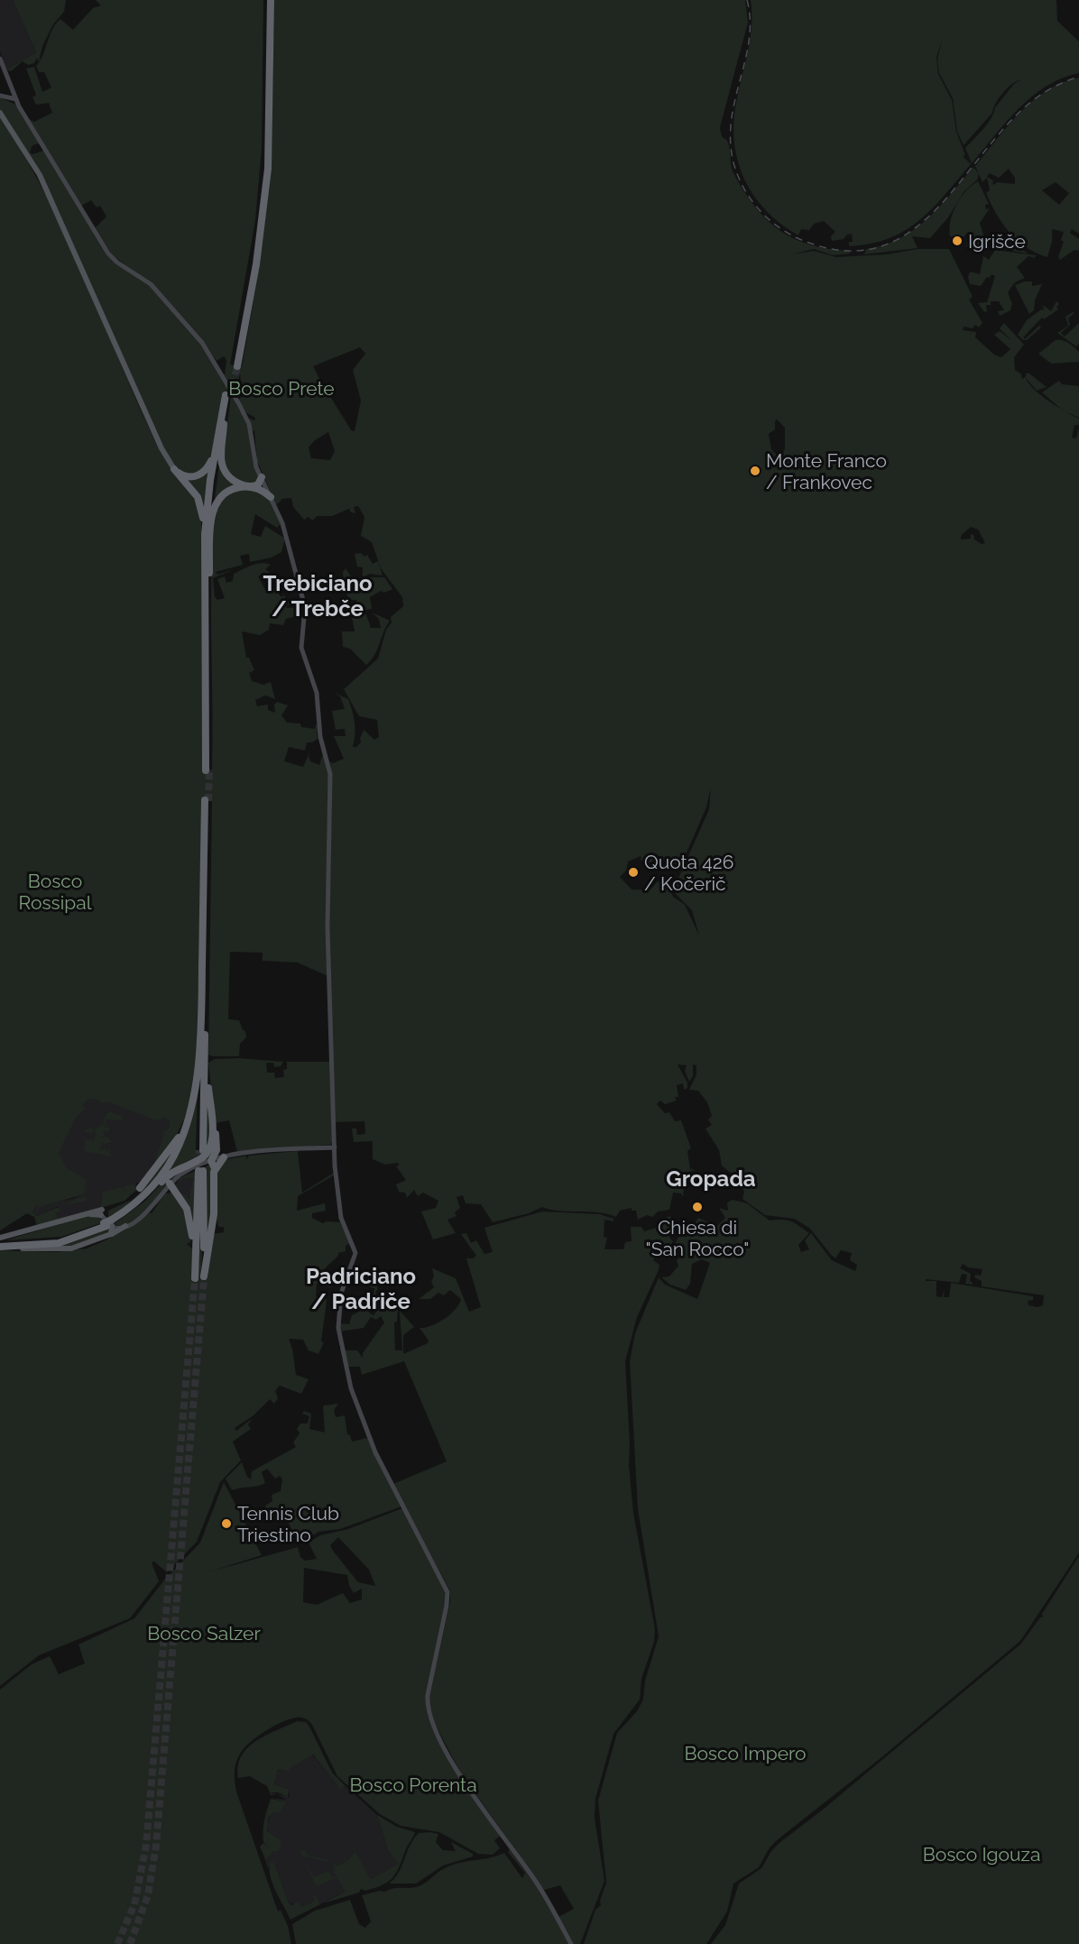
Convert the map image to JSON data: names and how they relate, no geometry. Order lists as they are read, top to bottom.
{
  "districts": ["Trebiciano / Trebče", "Gropada", "Padriciano / Padriče"],
  "parks": [
    "Bosco Prete",
    "Bosco Rossipal",
    "Bosco Salzer",
    "Bosco Impero",
    "Bosco Porenta",
    "Bosco Igouza"
  ],
  "places": [
    "Igrišče",
    "Monte Franco / Frankovec",
    "Quota 426 / Kočerič",
    "Chiesa di \"San Rocco\"",
    "Tennis Club Triestino"
  ]
}
